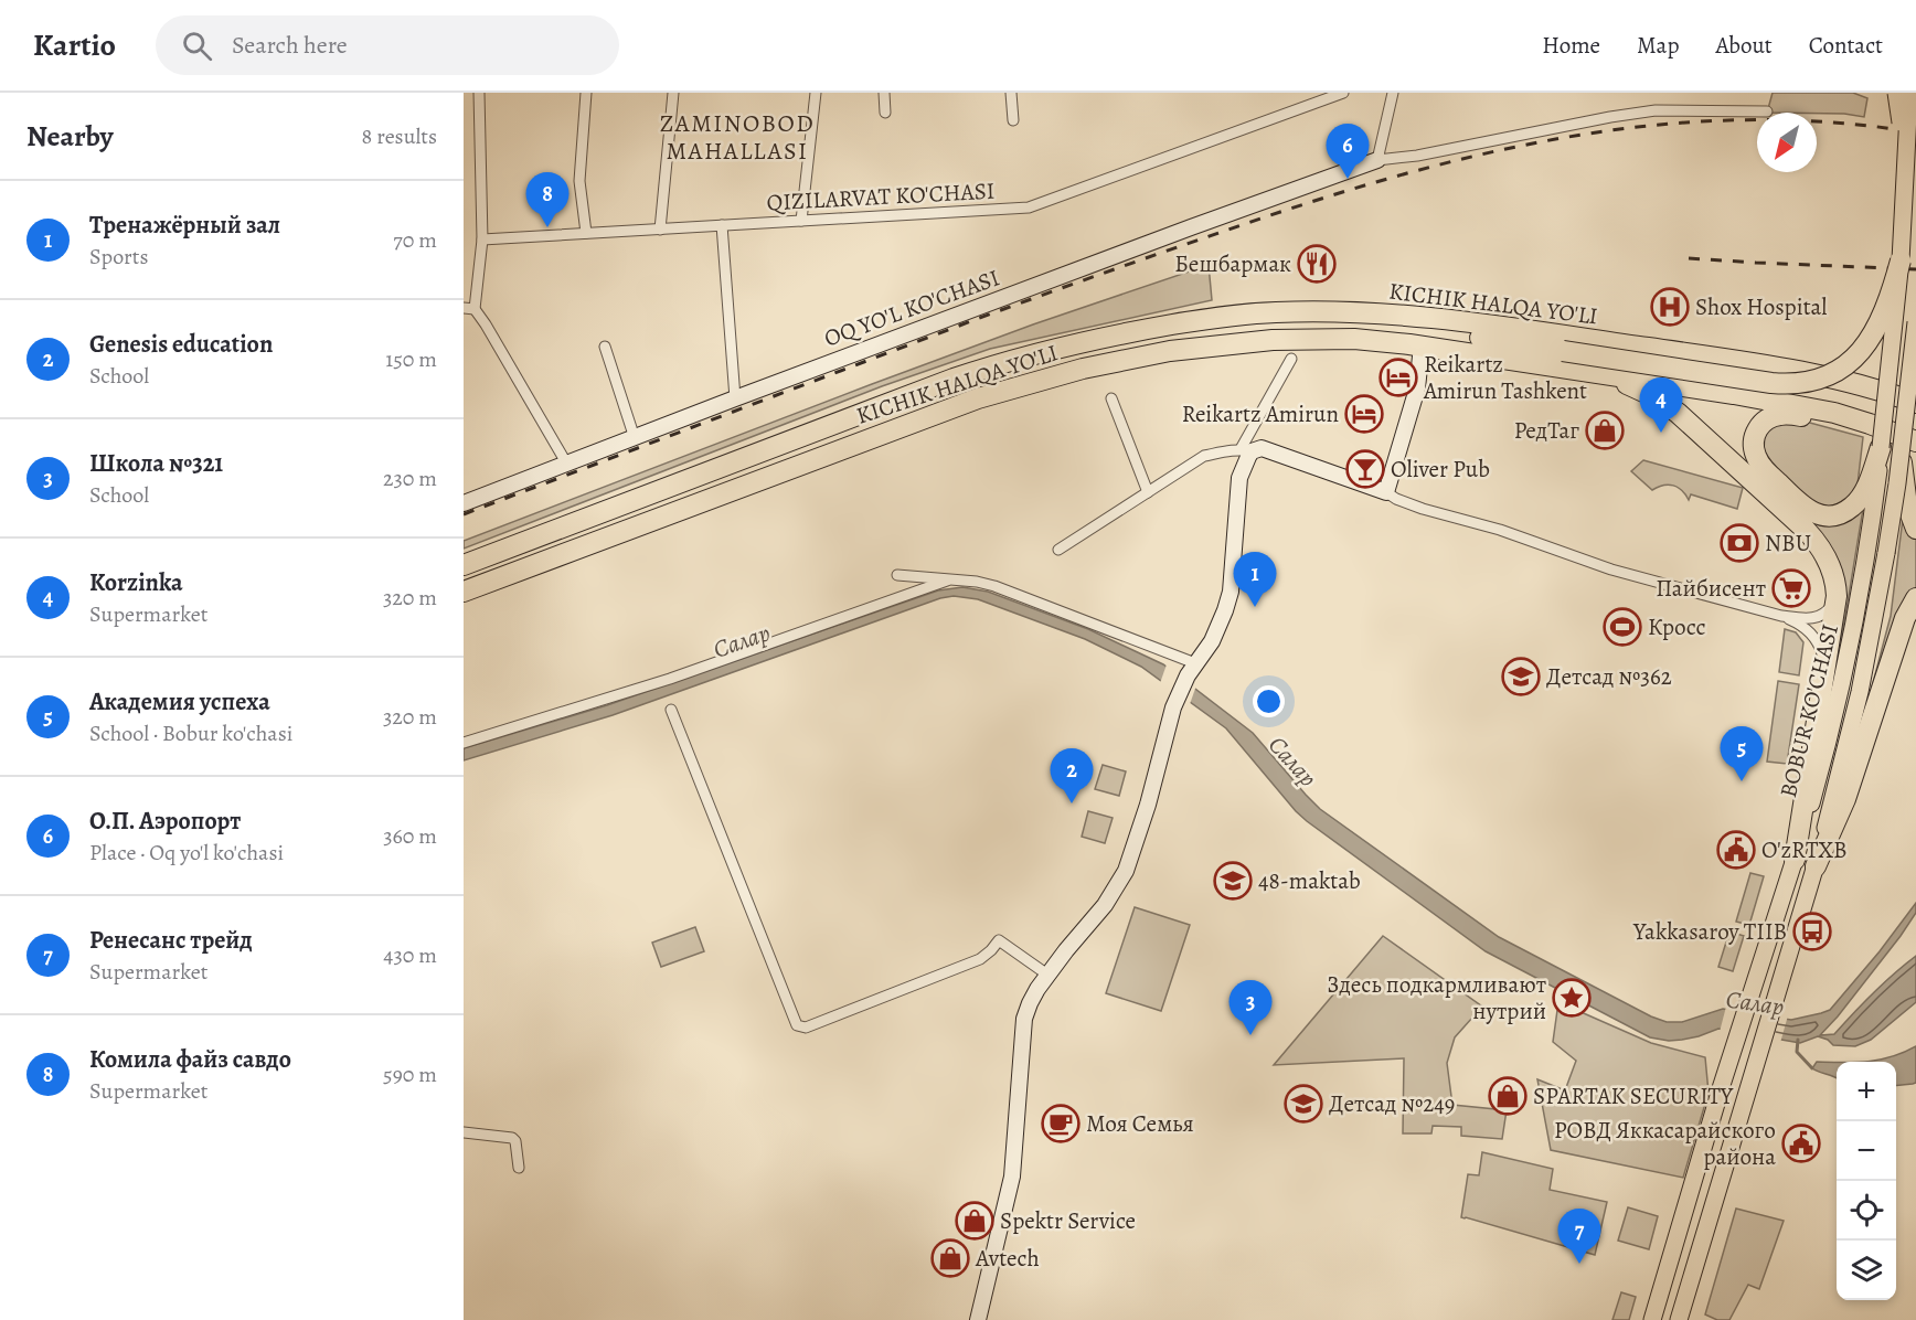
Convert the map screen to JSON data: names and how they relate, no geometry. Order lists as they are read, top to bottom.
{
  "streets": {
    "highway": ["KICHIK HALQA YO'LI"],
    "main road": ["BOBUR KO'CHASI"],
    "street": ["QIZILARVAT KO'CHASI", "OQ YO'L KO'CHASI"]
  },
  "crossings": [
    ["KICHIK HALQA YO'LI", "BOBUR KO'CHASI"]
  ],
  "districts": ["ZAMINOBOD MAHALLASI"],
  "water": ["Салар"],
  "places": {
    "restaurant": ["Бешбармак"],
    "hospital": ["Shox Hospital"],
    "hotel": ["Reikartz Amirun Tashkent", "Reikartz Amirun"],
    "shop": [
      "РедТаг",
      "SPARTAK SECURITY",
      "Spektr Service",
      "Avtech"
    ],
    "bar": ["Oliver Pub"],
    "bank": ["NBU"],
    "supermarket": ["Пайбисент"],
    "sports": ["Кросс"],
    "school or university": ["Детсад №362", "48-maktab", "Детсад №249"],
    "public building": ["O'zRTXB", "РОВД Яккасарайского района"],
    "bus stop": ["Yakkasaroy TIIB"],
    "place": ["Здесь подкармливают нутрий"],
    "cafe": ["Моя Семья"]
  },
  "north": "bottom left",
  "page": {
    "header": "Kartio",
    "search": "Search here",
    "nav": [
      "Home",
      "Map",
      "About",
      "Contact"
    ],
    "heading": ["Nearby", "8 results"],
    "pins": [
      "6",
      "8",
      "4",
      "1",
      "5",
      "2",
      "3",
      "7"
    ],
    "list": [
      {
        "mark": "1",
        "name": "Тренажёрный зал",
        "note": "Sports",
        "value": "70 m"
      },
      {
        "mark": "2",
        "name": "Genesis education",
        "note": "School",
        "value": "150 m"
      },
      {
        "mark": "3",
        "name": "Школа №321",
        "note": "School",
        "value": "230 m"
      },
      {
        "mark": "4",
        "name": "Korzinka",
        "note": "Supermarket",
        "value": "320 m"
      },
      {
        "mark": "5",
        "name": "Академия успеха",
        "note": "School · Bobur ko'chasi",
        "value": "320 m"
      },
      {
        "mark": "6",
        "name": "О.П. Аэропорт",
        "note": "Place · Oq yo'l ko'chasi",
        "value": "360 m"
      },
      {
        "mark": "7",
        "name": "Ренесанс трейд",
        "note": "Supermarket",
        "value": "430 m"
      },
      {
        "mark": "8",
        "name": "Комила файз савдо",
        "note": "Supermarket",
        "value": "590 m"
      }
    ],
    "map_buttons": ["+", "−"]
  }
}
